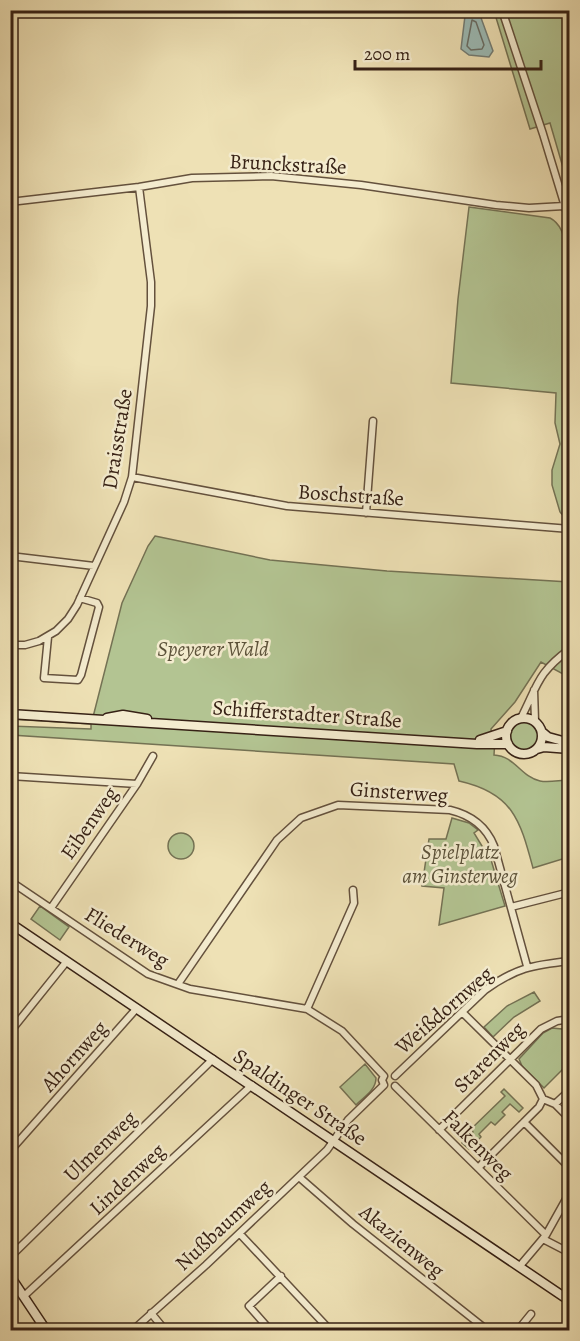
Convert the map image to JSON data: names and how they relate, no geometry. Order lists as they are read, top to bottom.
{
  "streets": {
    "main road": ["Schifferstadter Straße", "Spaldinger Straße"],
    "street": [
      "Brunckstraße",
      "Draisstraße",
      "Boschstraße",
      "Ginsterweg",
      "Eibenweg",
      "Fliederweg",
      "Weißdornweg",
      "Ahornweg",
      "Starenweg",
      "Falkenweg",
      "Ulmenweg",
      "Lindenweg",
      "Nußbaumweg",
      "Akazienweg"
    ]
  },
  "crossings": [
    ["Brunckstraße", "Draisstraße"],
    ["Draisstraße", "Boschstraße"],
    ["Ginsterweg", "Fliederweg"],
    ["Ginsterweg", "Weißdornweg"],
    ["Eibenweg", "Fliederweg"],
    ["Fliederweg", "Weißdornweg"],
    ["Fliederweg", "Falkenweg"],
    ["Weißdornweg", "Falkenweg"],
    ["Ahornweg", "Spaldinger Straße"],
    ["Starenweg", "Falkenweg"],
    ["Spaldinger Straße", "Ulmenweg"],
    ["Spaldinger Straße", "Lindenweg"],
    ["Spaldinger Straße", "Nußbaumweg"],
    ["Nußbaumweg", "Akazienweg"]
  ],
  "parks": ["Speyerer Wald", "Spielplatz am Ginsterweg"],
  "scale_bar": "200 m"
}
